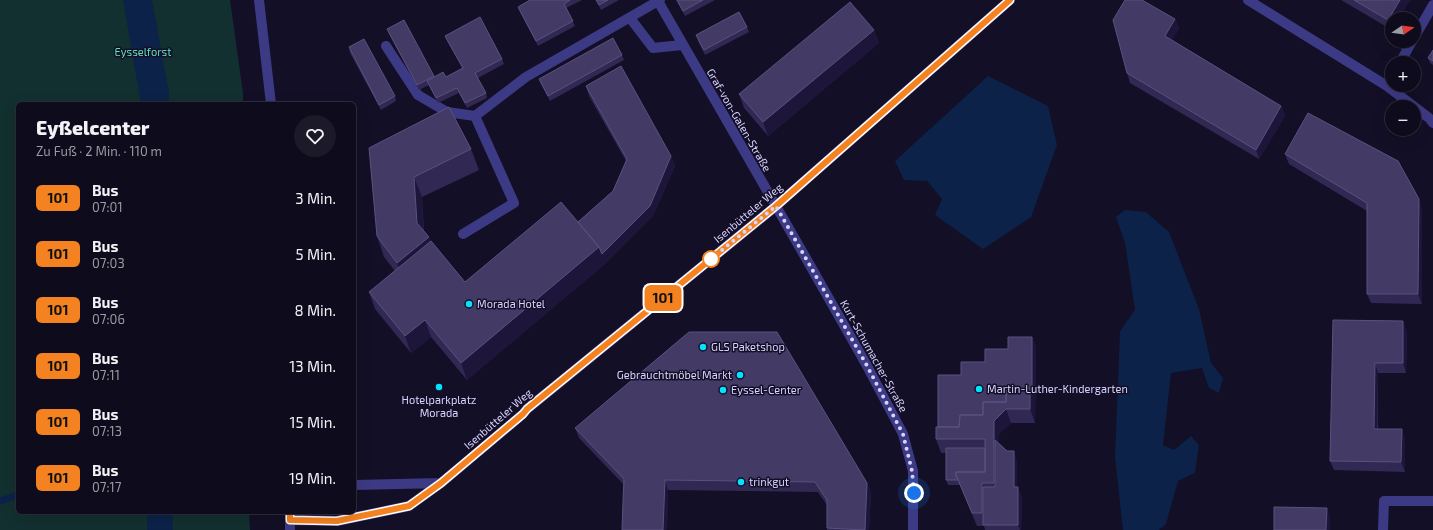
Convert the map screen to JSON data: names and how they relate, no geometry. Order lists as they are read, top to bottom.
{
  "streets": {
    "street": ["Graf-von-Galen-Straße", "Isenbütteler Weg", "Kurt-Schumacher-Straße"]
  },
  "crossings": [
    ["Graf-von-Galen-Straße", "Isenbütteler Weg"],
    ["Graf-von-Galen-Straße", "Kurt-Schumacher-Straße"],
    ["Isenbütteler Weg", "Kurt-Schumacher-Straße"]
  ],
  "parks": ["Eysselforst"],
  "places": [
    "Morada Hotel",
    "GLS Paketshop",
    "Gebrauchtmöbel Markt",
    "Hotelparkplatz Morada",
    "Martin-Luther-Kindergarten",
    "Eyssel-Center",
    "trinkgut"
  ],
  "lines": ["bus line 101"],
  "north": "right",
  "page": {
    "on_map": "101",
    "map_buttons": ["+", "−"],
    "heading": ["Eyßelcenter", "Zu Fuß · 2 Min. · 110 m"],
    "list": [
      {
        "mark": "101",
        "name": "Bus",
        "note": "07:01",
        "value": "3 Min."
      },
      {
        "mark": "101",
        "name": "Bus",
        "note": "07:03",
        "value": "5 Min."
      },
      {
        "mark": "101",
        "name": "Bus",
        "note": "07:06",
        "value": "8 Min."
      },
      {
        "mark": "101",
        "name": "Bus",
        "note": "07:11",
        "value": "13 Min."
      },
      {
        "mark": "101",
        "name": "Bus",
        "note": "07:13",
        "value": "15 Min."
      },
      {
        "mark": "101",
        "name": "Bus",
        "note": "07:17",
        "value": "19 Min."
      }
    ]
  }
}
